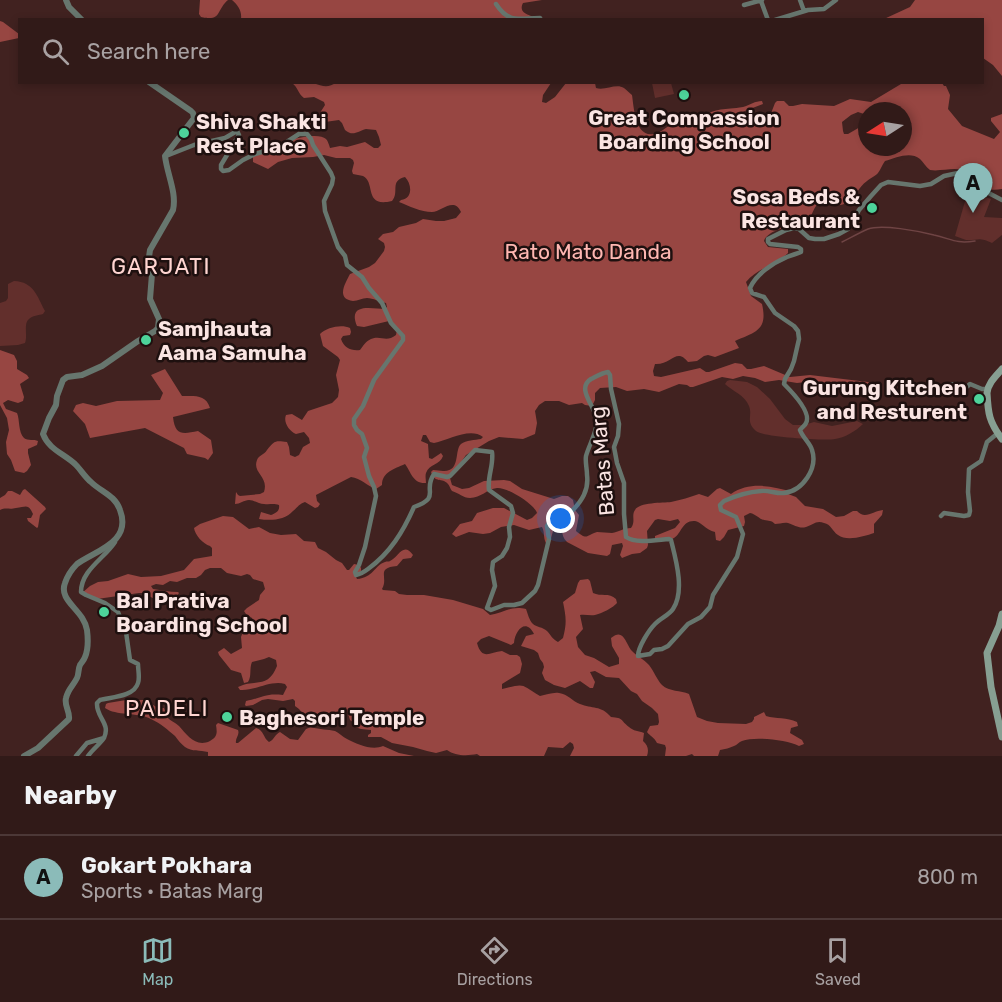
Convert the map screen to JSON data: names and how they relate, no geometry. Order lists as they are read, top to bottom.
{
  "streets": {
    "street": ["Batas Marg"]
  },
  "districts": ["GARJATI", "PADELI"],
  "parks": ["Rato Mato Danda"],
  "places": [
    "Great Compassion Boarding School",
    "Shiva Shakti Rest Place",
    "Sosa Beds & Restaurant",
    "Samjhauta Aama Samuha",
    "Gurung Kitchen and Resturent",
    "Bal Prativa Boarding School",
    "Baghesori Temple"
  ],
  "north": "left",
  "page": {
    "search": "Search here",
    "pins": "A",
    "heading": "Nearby",
    "list": [
      {
        "mark": "A",
        "name": "Gokart Pokhara",
        "note": "Sports · Batas Marg",
        "value": "800 m"
      }
    ],
    "nav": ["Map", "Directions", "Saved"]
  }
}
